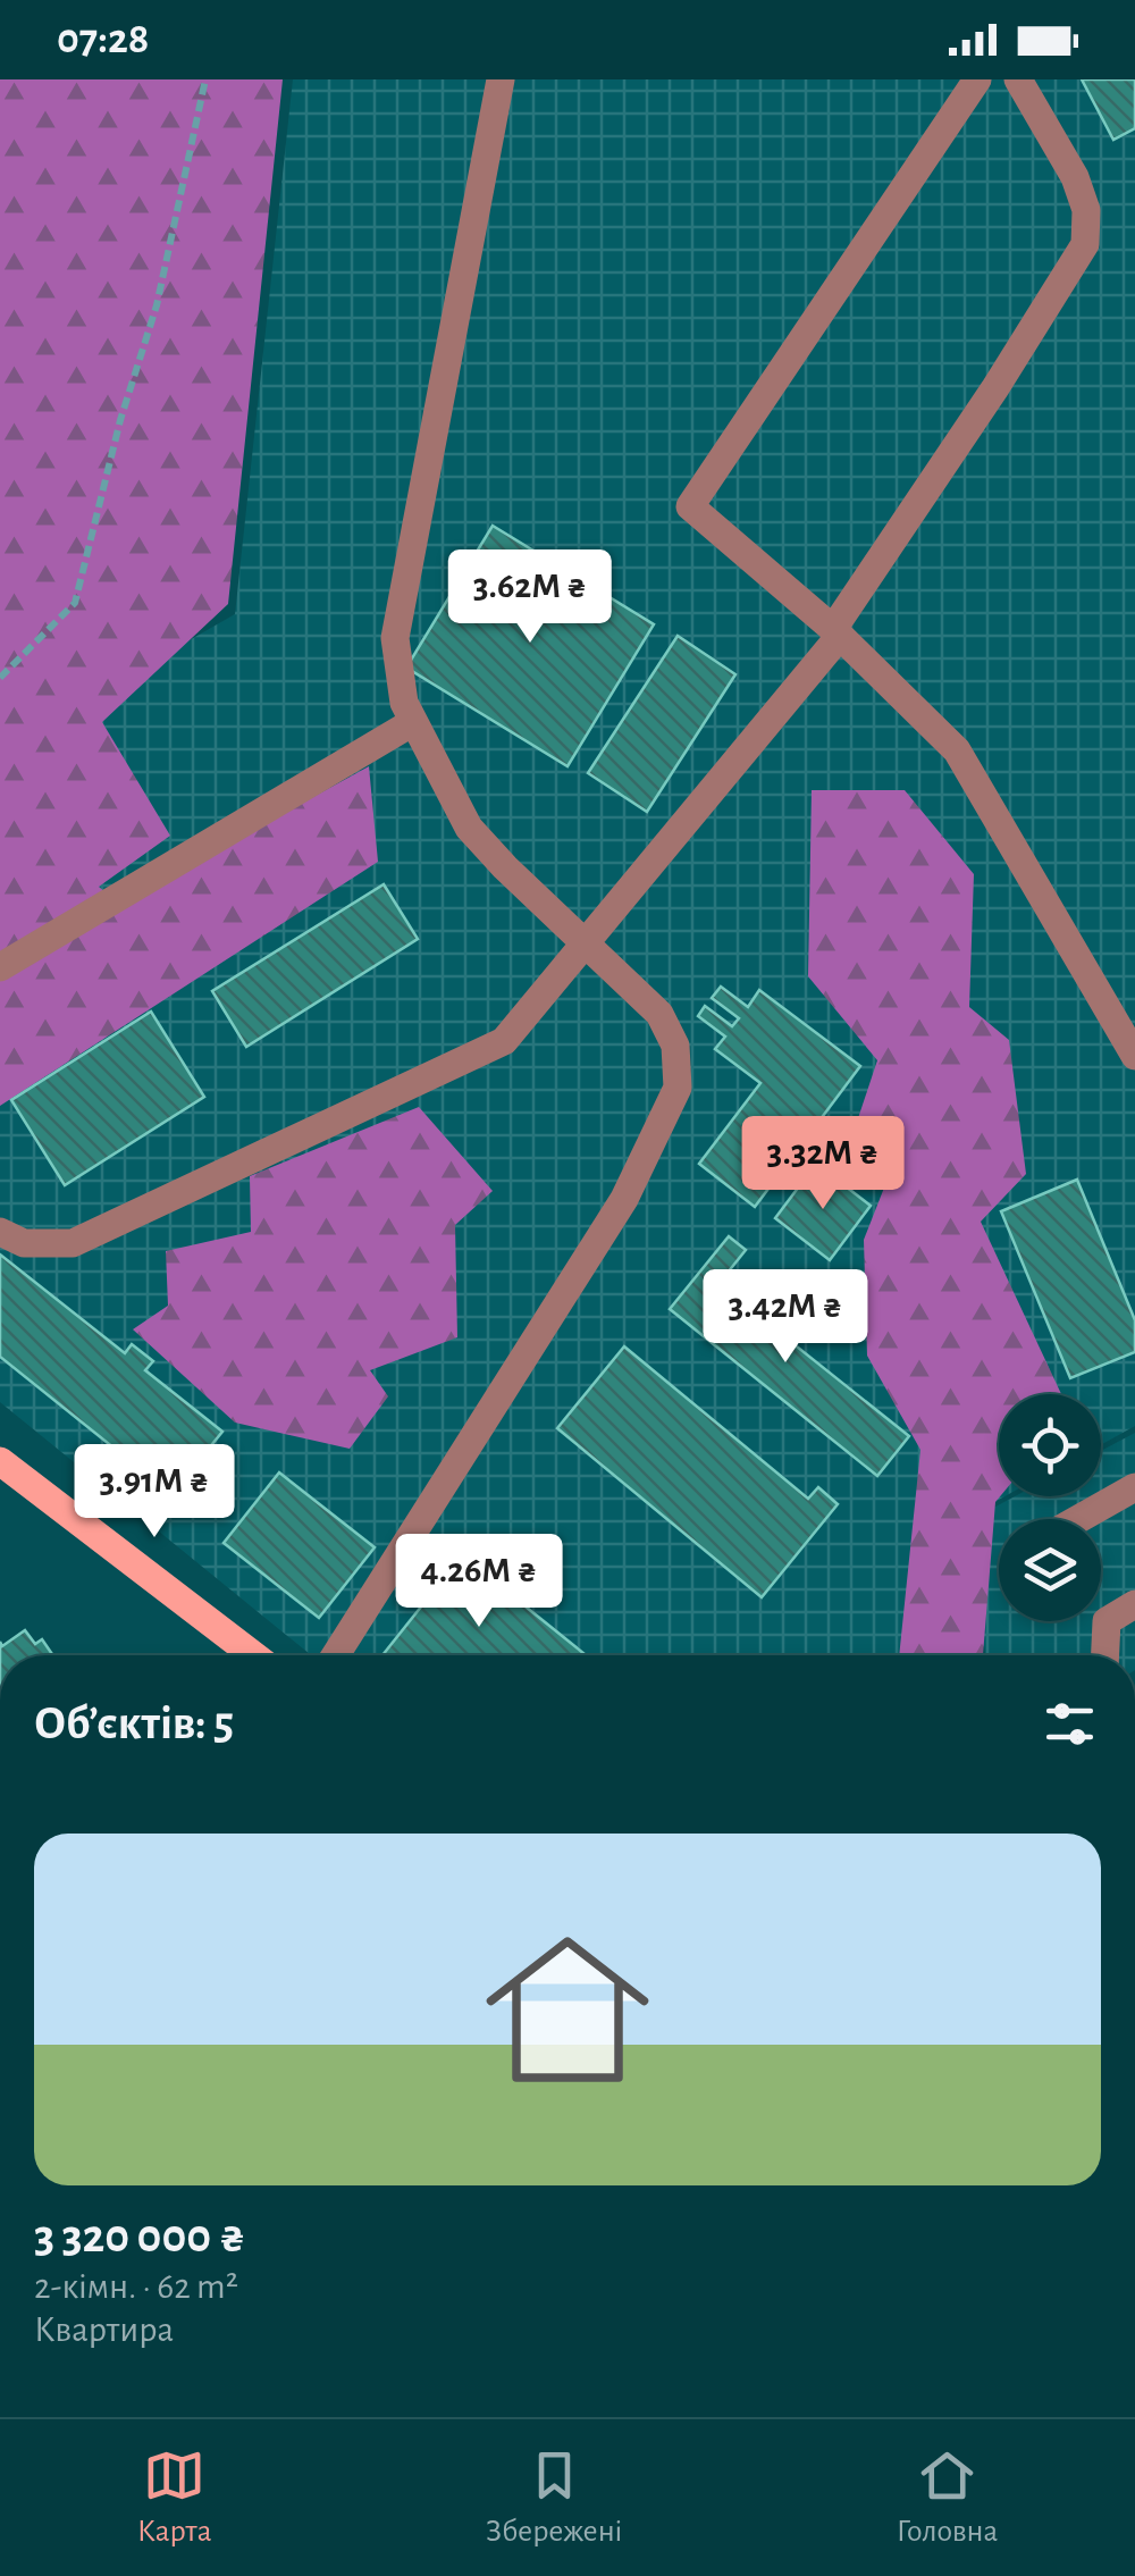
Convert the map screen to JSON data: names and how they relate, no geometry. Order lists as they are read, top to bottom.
{
  "page": {
    "status": "07:28",
    "price": [
      "3.62M ₴",
      "3.32M ₴",
      "3.42M ₴",
      "3.91M ₴",
      "4.26M ₴"
    ],
    "heading": "Об’єктів: 5",
    "list": [
      {
        "name": "3 320 000 ₴",
        "note": "2-кімн. · 62 m² · Квартира"
      }
    ],
    "tabs": ["Карта", "Збережені", "Головна"]
  }
}
